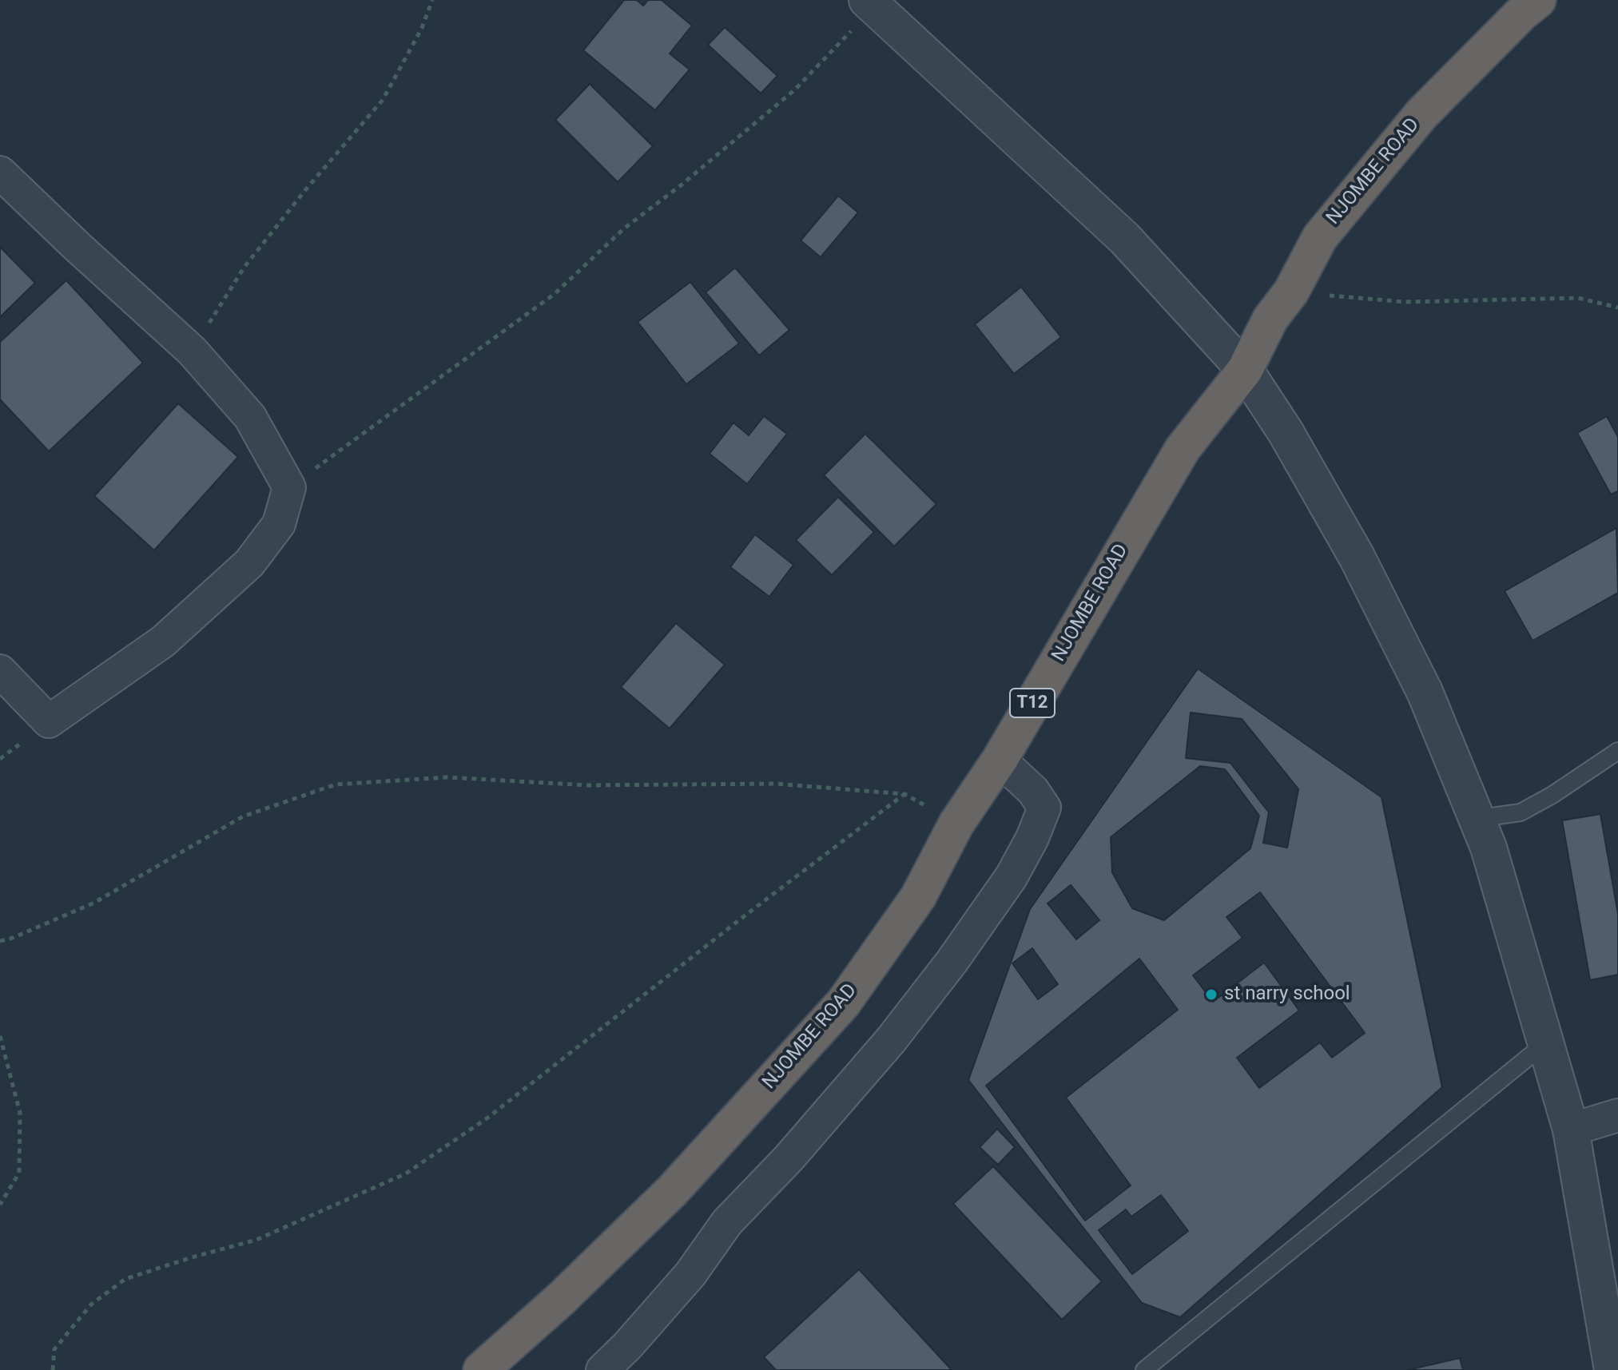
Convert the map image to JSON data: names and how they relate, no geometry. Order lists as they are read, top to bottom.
{
  "streets": {
    "highway": ["NJOMBE ROAD", "T12"]
  },
  "places": ["st narry school"]
}
